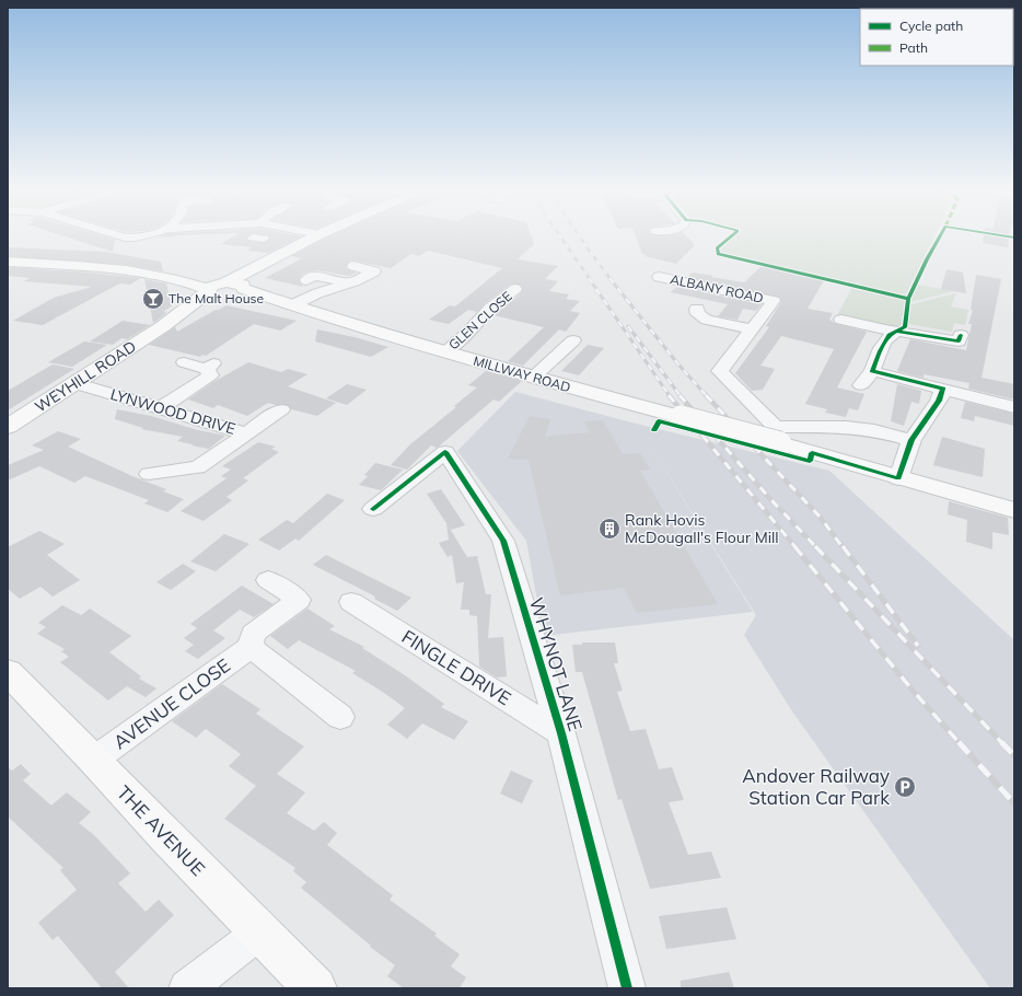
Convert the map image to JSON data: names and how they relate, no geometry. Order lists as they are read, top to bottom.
{
  "streets": {
    "street": [
      "ALBANY ROAD",
      "GLEN CLOSE",
      "MILLWAY ROAD",
      "WEYHILL ROAD",
      "LYNWOOD DRIVE",
      "WHYNOT LANE",
      "FINGLE DRIVE",
      "AVENUE CLOSE",
      "THE AVENUE"
    ]
  },
  "crossings": [
    ["ALBANY ROAD", "MILLWAY ROAD"],
    ["GLEN CLOSE", "MILLWAY ROAD"],
    ["MILLWAY ROAD", "WEYHILL ROAD"],
    ["WEYHILL ROAD", "LYNWOOD DRIVE"],
    ["WHYNOT LANE", "FINGLE DRIVE"],
    ["AVENUE CLOSE", "THE AVENUE"]
  ],
  "places": {
    "bar": ["The Malt House"],
    "building": ["Rank Hovis McDougall's Flour Mill"],
    "parking": ["Andover Railway Station Car Park"]
  },
  "legend": ["Cycle path", "Path"]
}
